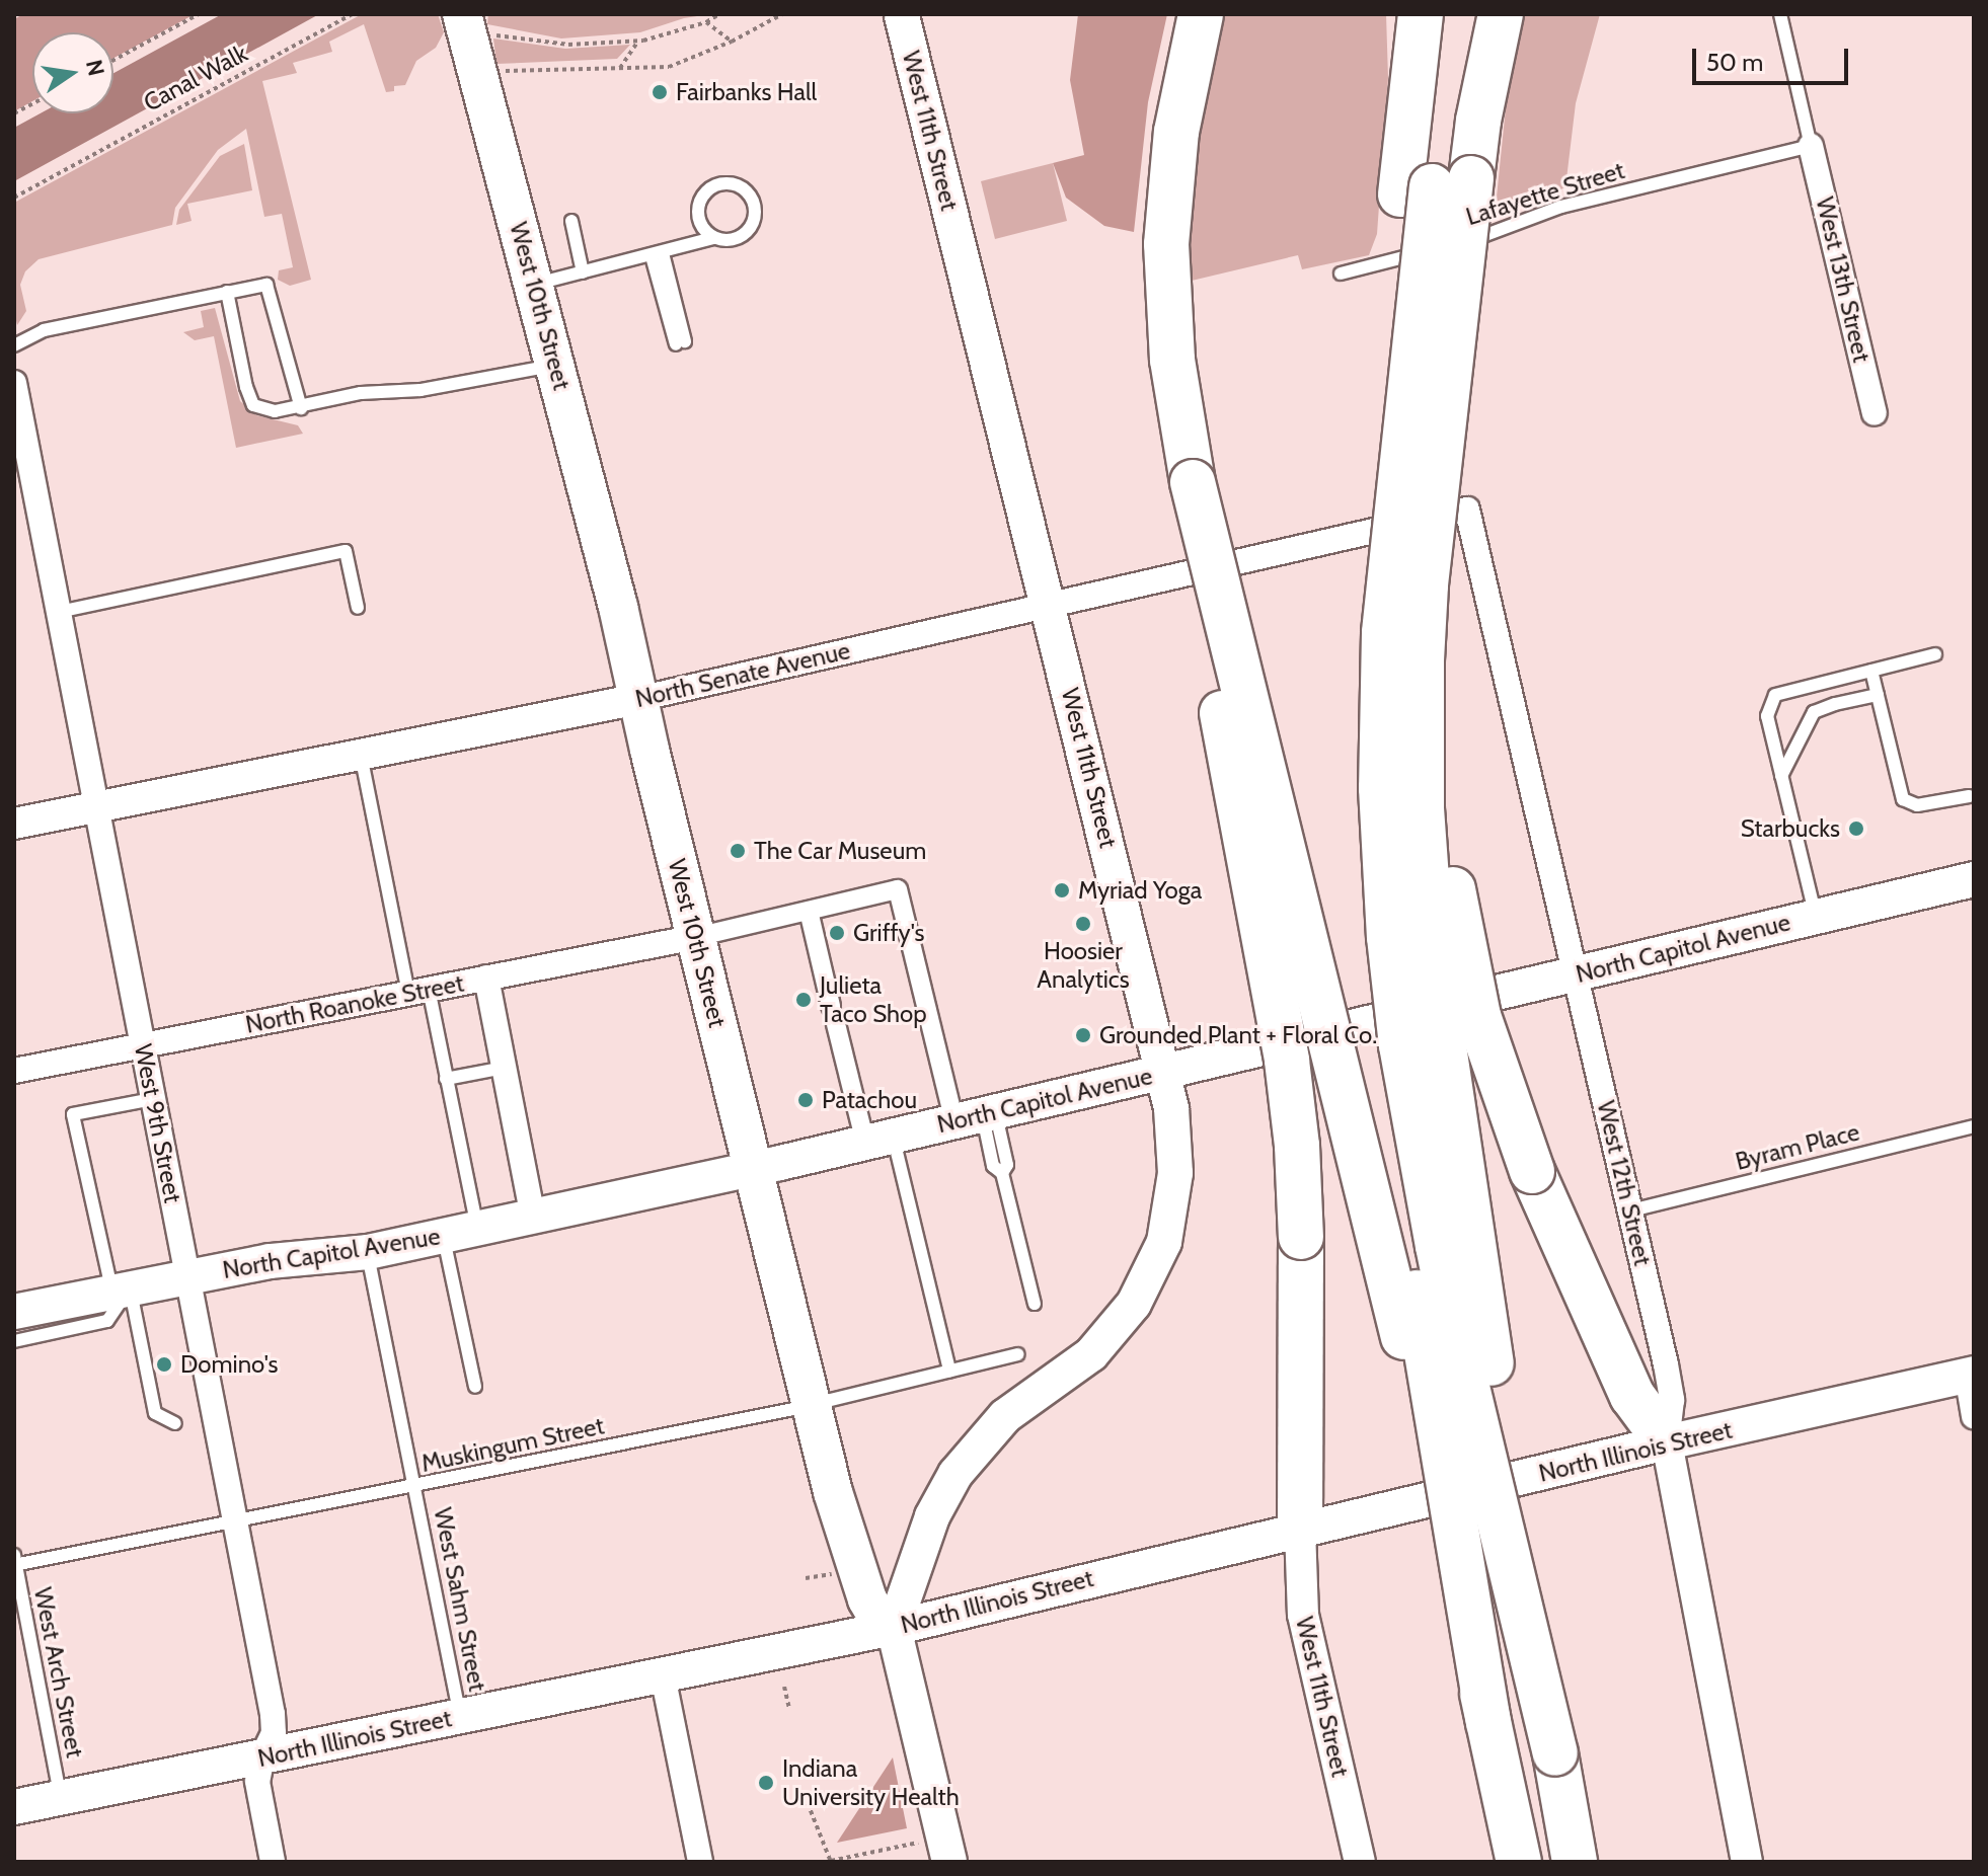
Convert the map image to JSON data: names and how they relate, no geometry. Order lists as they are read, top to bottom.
{
  "streets": {
    "main road": [
      "West 11th Street",
      "West 10th Street",
      "North Capitol Avenue",
      "North Illinois Street"
    ],
    "street": [
      "West 13th Street",
      "North Senate Avenue",
      "North Roanoke Street",
      "West 9th Street",
      "West 12th Street"
    ],
    "lane": [
      "Lafayette Street",
      "Byram Place",
      "Muskingum Street",
      "West Sahm Street",
      "West Arch Street"
    ],
    "path": ["Canal Walk"]
  },
  "crossings": [
    ["West 11th Street", "West 10th Street"],
    ["West 11th Street", "North Senate Avenue"],
    ["West 11th Street", "North Capitol Avenue"],
    ["West 11th Street", "North Illinois Street"],
    ["Lafayette Street", "West 13th Street"],
    ["West 10th Street", "North Senate Avenue"],
    ["West 10th Street", "North Capitol Avenue"],
    ["West 10th Street", "North Roanoke Street"],
    ["West 10th Street", "Muskingum Street"],
    ["West 10th Street", "North Illinois Street"],
    ["North Senate Avenue", "West 9th Street"],
    ["North Senate Avenue", "West 12th Street"],
    ["North Capitol Avenue", "West 9th Street"],
    ["North Capitol Avenue", "West 12th Street"],
    ["North Capitol Avenue", "West Sahm Street"],
    ["North Roanoke Street", "West 9th Street"],
    ["West 9th Street", "Muskingum Street"],
    ["West 9th Street", "North Illinois Street"],
    ["Byram Place", "West 12th Street"],
    ["West 12th Street", "North Illinois Street"],
    ["Muskingum Street", "West Sahm Street"],
    ["Muskingum Street", "West Arch Street"],
    ["North Illinois Street", "West Sahm Street"],
    ["North Illinois Street", "West Arch Street"]
  ],
  "places": [
    "Fairbanks Hall",
    "Starbucks",
    "The Car Museum",
    "Myriad Yoga",
    "Hoosier Analytics",
    "Griffy's",
    "Julieta Taco Shop",
    "Grounded Plant + Floral Co.",
    "Patachou",
    "Domino's",
    "Indiana University Health"
  ],
  "scale_bar": "50 m",
  "north": "right"
}
